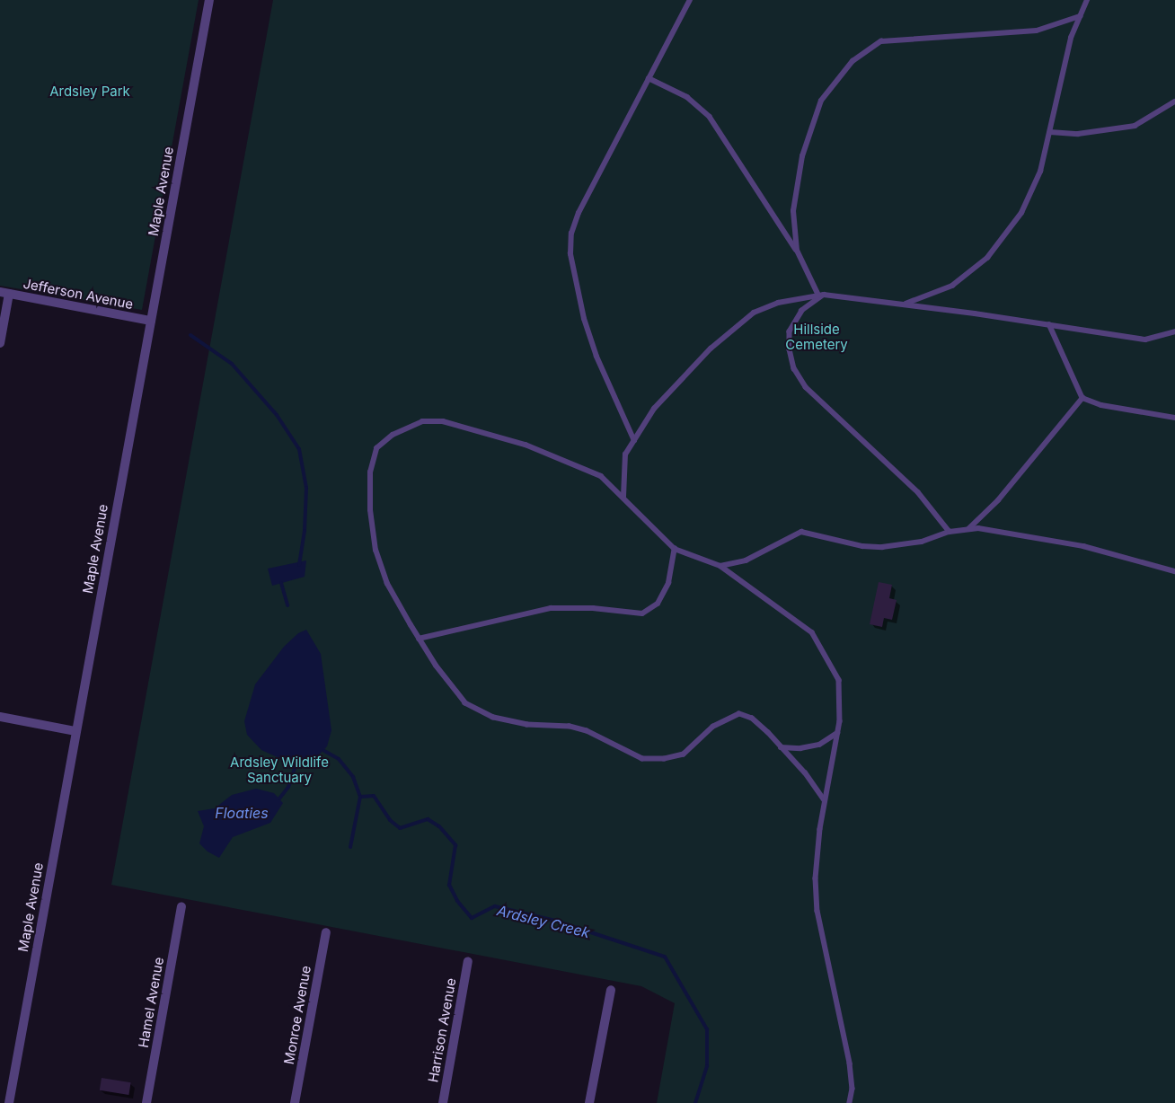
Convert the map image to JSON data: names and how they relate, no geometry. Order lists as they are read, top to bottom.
{
  "streets": {
    "street": [
      "Maple Avenue",
      "Jefferson Avenue",
      "Hamel Avenue",
      "Monroe Avenue",
      "Harrison Avenue"
    ]
  },
  "crossings": [
    ["Maple Avenue", "Jefferson Avenue"]
  ],
  "water": ["Floaties", "Ardsley Creek"],
  "parks": ["Ardsley Park", "Hillside Cemetery", "Ardsley Wildlife Sanctuary"]
}
